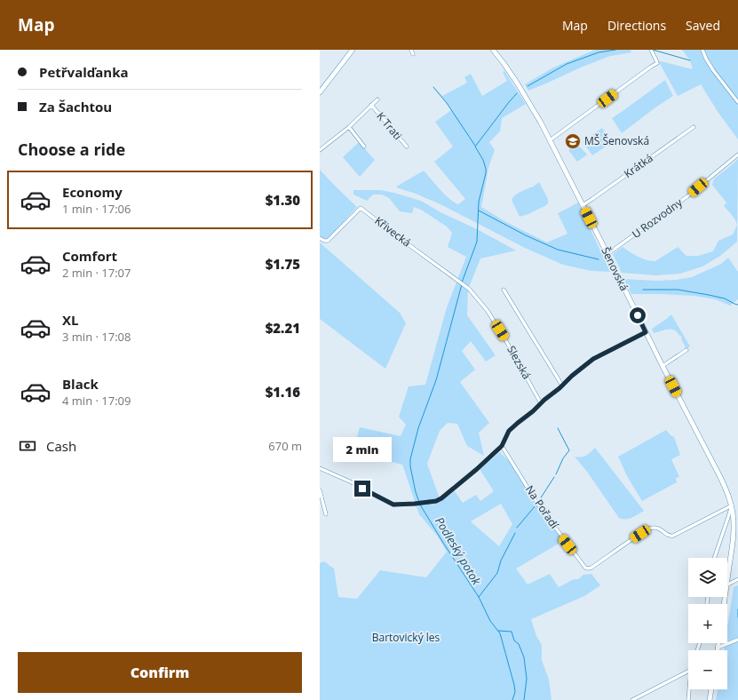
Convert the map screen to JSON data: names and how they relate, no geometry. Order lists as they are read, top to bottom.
{
  "streets": {
    "main road": ["Šenovská"],
    "street": [
      "K Trati",
      "Krátká",
      "U Rozvodny",
      "Křivecká",
      "Slezská",
      "Na Pořadí"
    ]
  },
  "crossings": [
    ["Krátká", "Šenovská"],
    ["U Rozvodny", "Šenovská"],
    ["Křivecká", "Slezská"],
    ["Šenovská", "Na Pořadí"]
  ],
  "water": ["Podleský potok"],
  "parks": ["Bartovický les"],
  "places": {
    "school or university": ["MŠ Šenovská"]
  },
  "page": {
    "header": "Map",
    "nav": ["Map", "Directions", "Saved"],
    "banner": ["Petřvalďanka", "Za Šachtou"],
    "heading": "Choose a ride",
    "list": [
      {
        "name": "Economy",
        "note": "1 min · 17:06",
        "value": "$1.30"
      },
      {
        "name": "Comfort",
        "note": "2 min · 17:07",
        "value": "$1.75"
      },
      {
        "name": "XL",
        "note": "3 min · 17:08",
        "value": "$2.21"
      },
      {
        "name": "Black",
        "note": "4 min · 17:09",
        "value": "$1.16"
      }
    ],
    "pay": ["Cash", "670 m"],
    "bubble": "2 min",
    "map_buttons": ["+", "−"],
    "buttons": "Confirm"
  }
}
